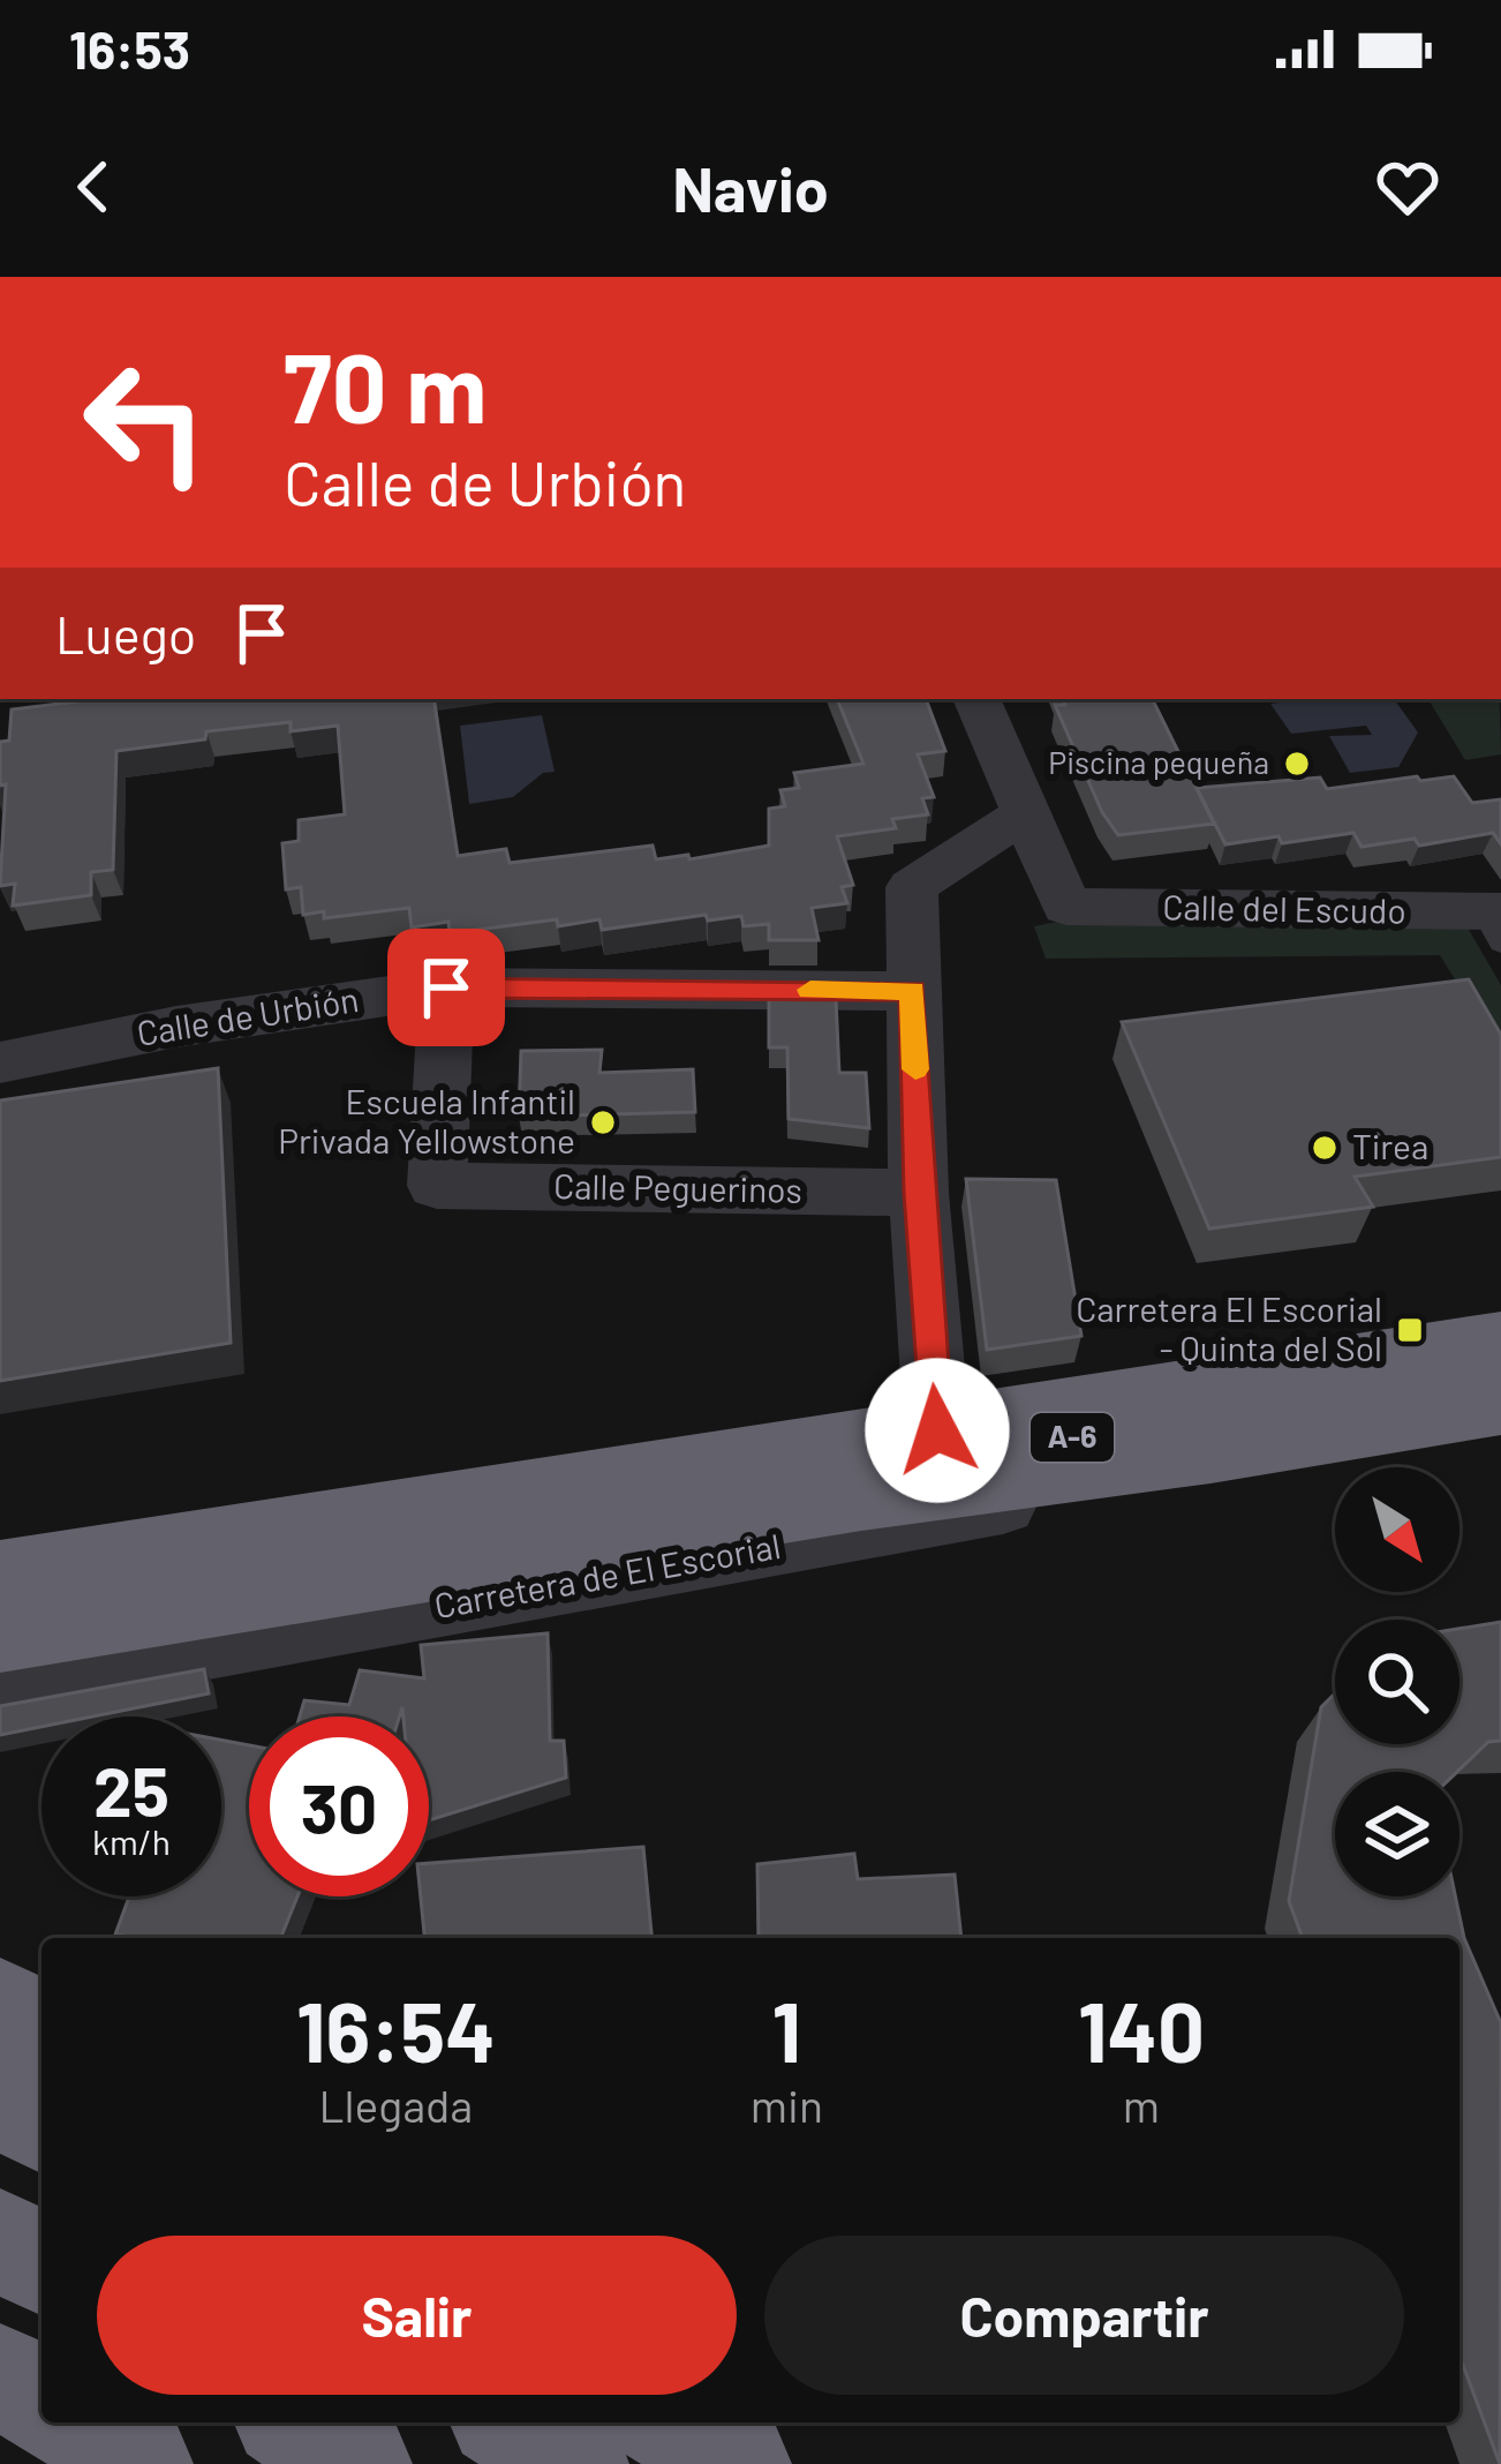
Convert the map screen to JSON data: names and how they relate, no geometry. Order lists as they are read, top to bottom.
{
  "streets": {
    "highway": ["A-6"],
    "street": [
      "Calle del Escudo",
      "Calle de Urbión",
      "Calle Peguerinos",
      "Carretera de El Escorial"
    ]
  },
  "crossings": [
    ["Calle de Urbión", "Calle Peguerinos"],
    ["A-6", "Carretera de El Escorial"]
  ],
  "places": {
    "other": ["Piscina pequeña", "Escuela Infantil Privada Yellowstone", "Tirea"],
    "transit": ["Carretera El Escorial - Quinta del Sol"]
  },
  "north": "bottom right",
  "page": {
    "status": "16:53",
    "header": "Navio",
    "turn": ["70 m", "Calle de Urbión"],
    "then": "Luego",
    "speed": "25 km/h",
    "limit": "30",
    "eta": [
      "16:54",
      "Llegada",
      "1",
      "min",
      "140",
      "m"
    ],
    "buttons": ["Salir", "Compartir"]
  }
}
